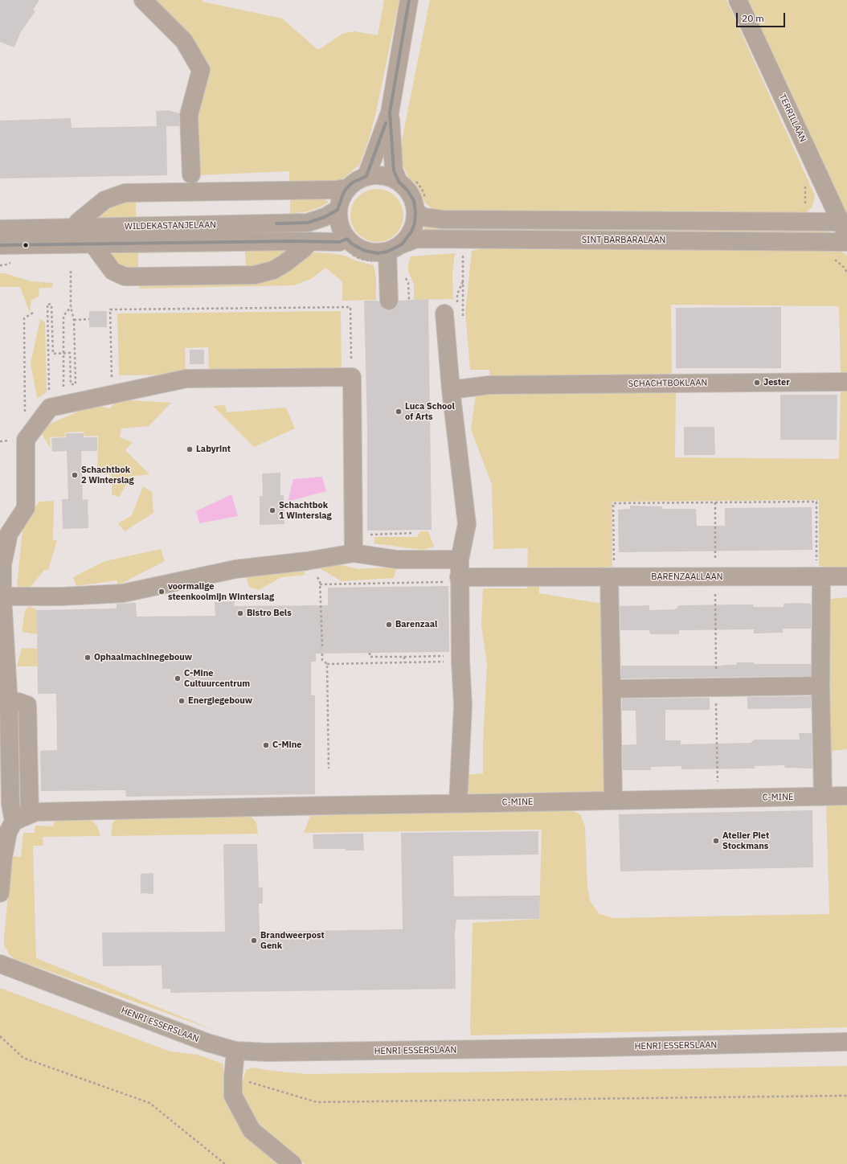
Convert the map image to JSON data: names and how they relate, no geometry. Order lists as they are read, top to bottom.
{
  "streets": {
    "street": [
      "TERRILLAAN",
      "WILDEKASTANJELAAN",
      "SINT BARBARALAAN",
      "SCHACHTBOKLAAN",
      "BARENZAALLAAN",
      "C-MINE",
      "HENRI ESSERSLAAN"
    ]
  },
  "crossings": [
    ["WILDEKASTANJELAAN", "SINT BARBARALAAN"]
  ],
  "places": [
    "Jester",
    "Luca School of Arts",
    "Labyrint",
    "Schachtbok 2 Winterslag",
    "Schachtbok 1 Winterslag",
    "voormalige steenkoolmijn Winterslag",
    "Bistro Bels",
    "Barenzaal",
    "Ophaalmachinegebouw",
    "C-Mine Cultuurcentrum",
    "Energiegebouw",
    "C-Mine",
    "Atelier Piet Stockmans",
    "Brandweerpost Genk"
  ],
  "scale_bar": "20 m"
}
